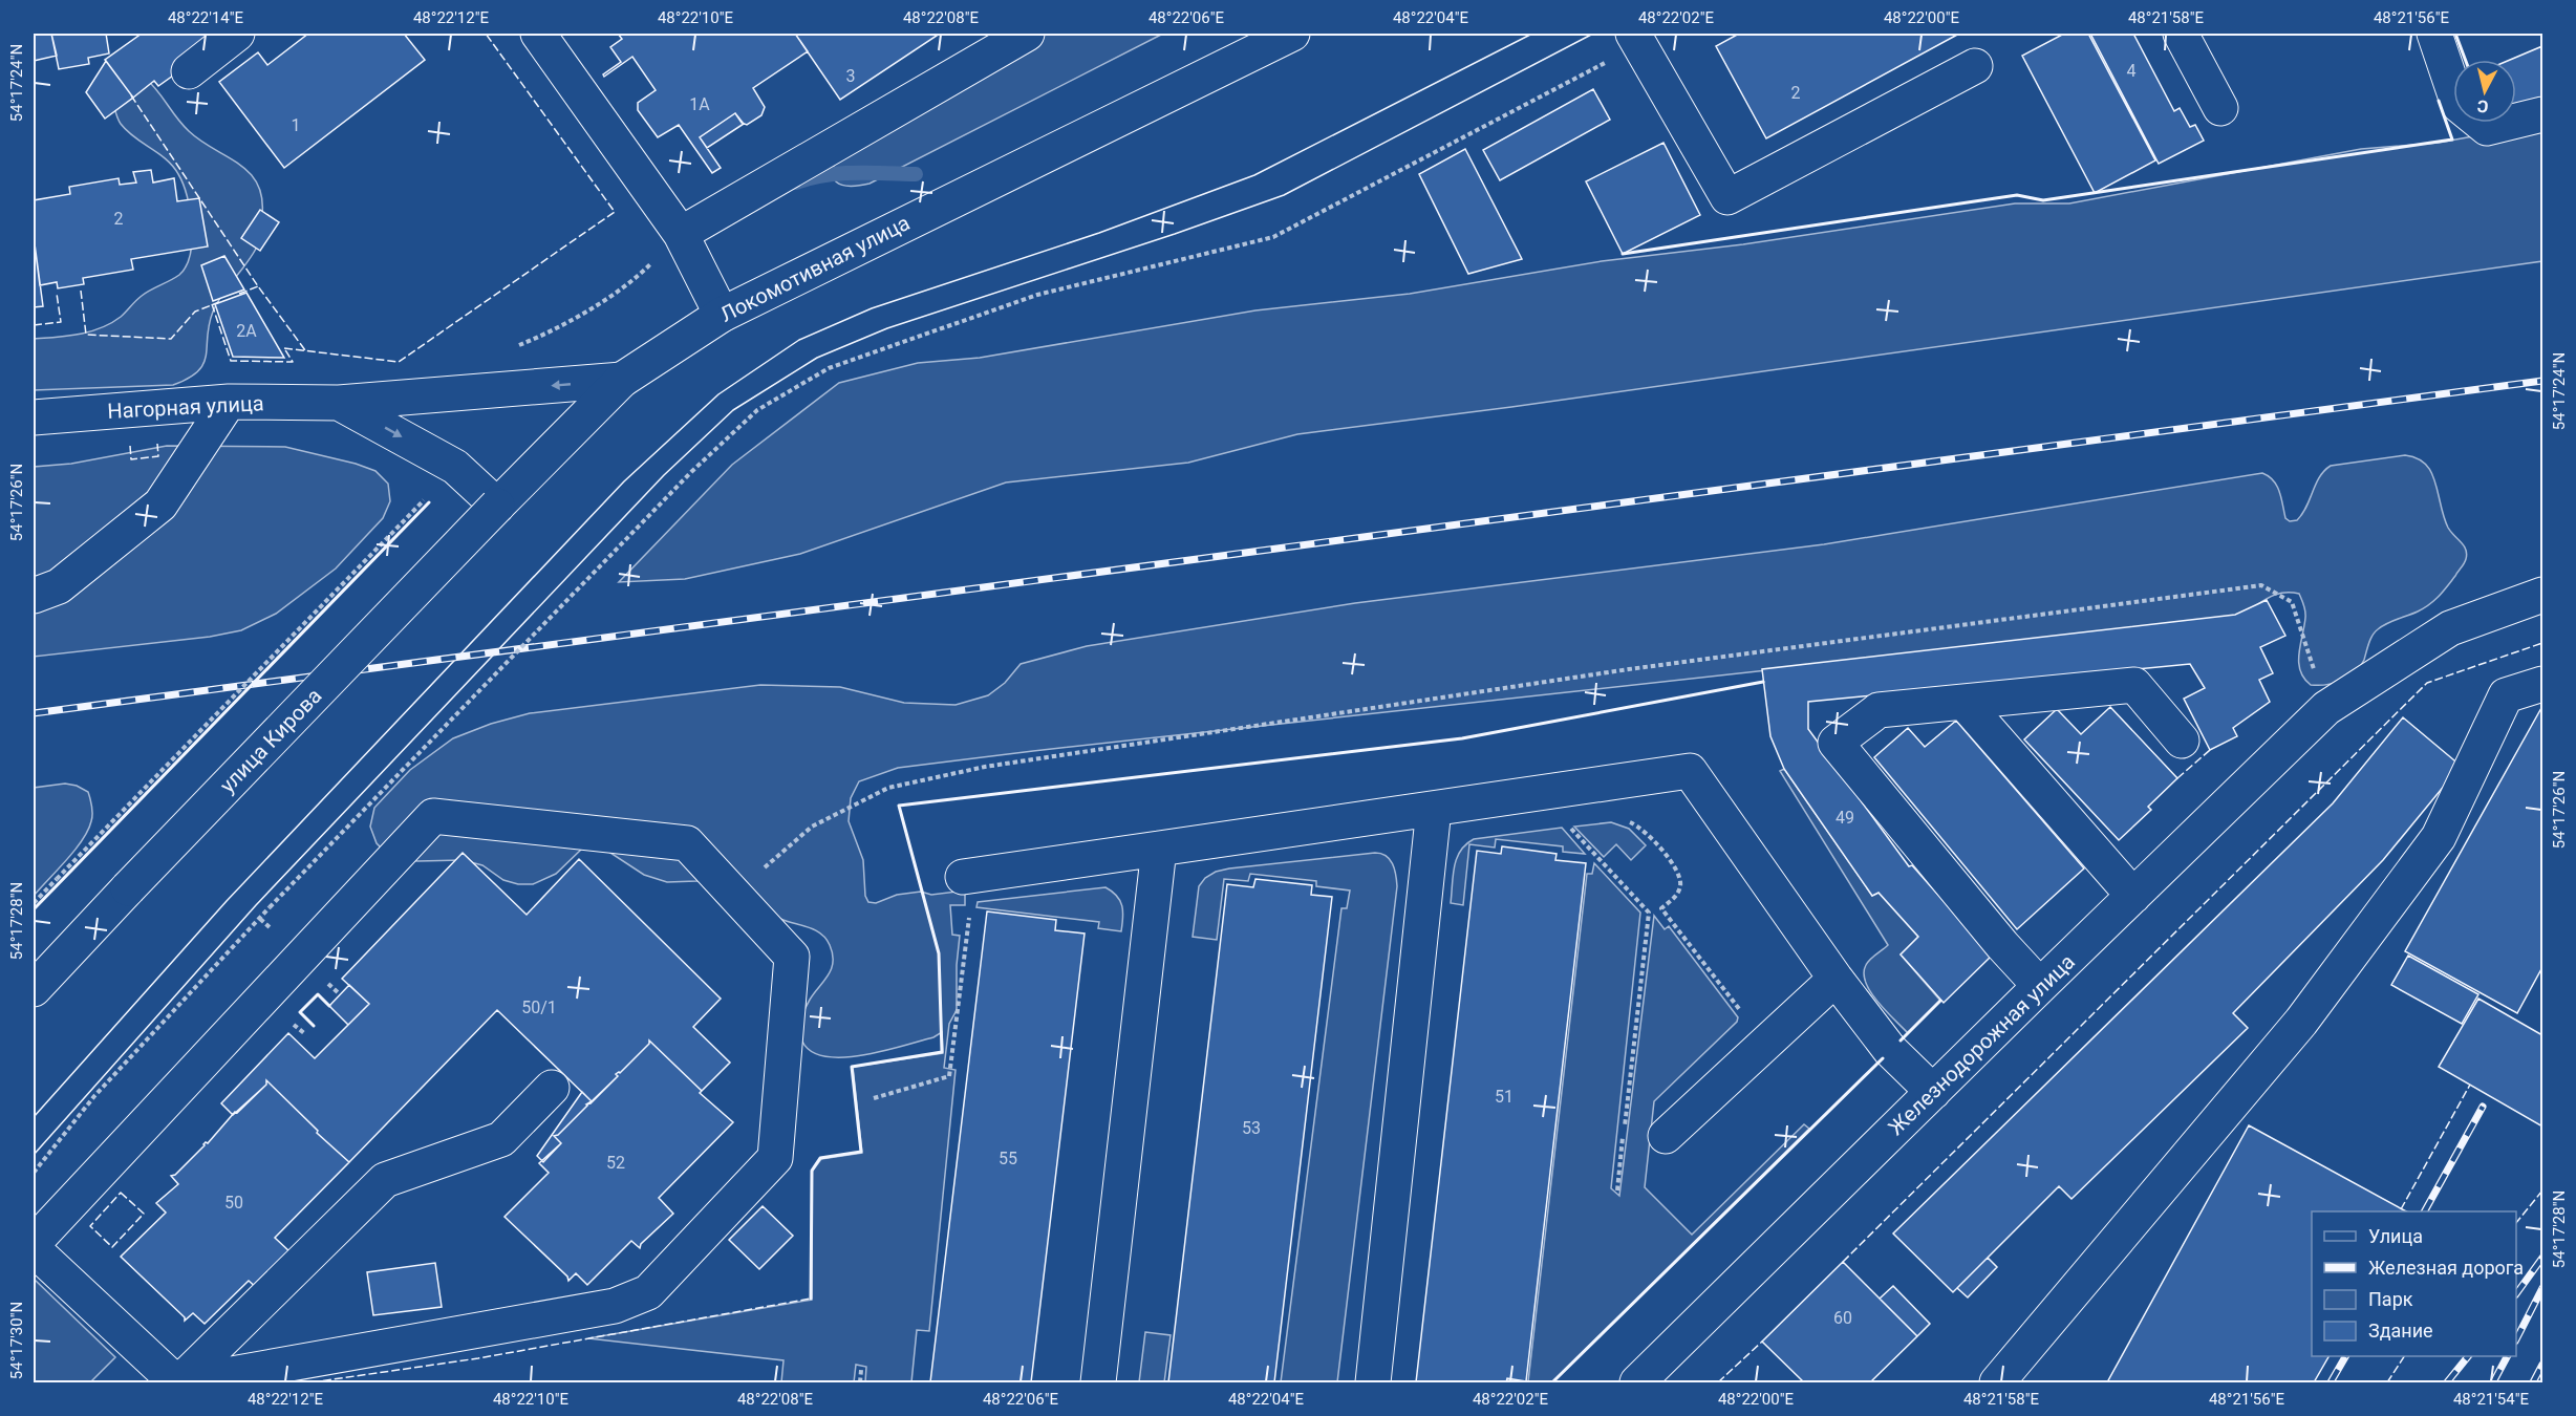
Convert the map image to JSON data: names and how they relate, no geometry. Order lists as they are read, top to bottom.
{
  "streets": {
    "street": [
      "Локомотивная улица",
      "Нагорная улица",
      "улица Кирова",
      "Железнодорожная улица"
    ]
  },
  "crossings": [
    ["Локомотивная улица", "Нагорная улица"],
    ["Локомотивная улица", "улица Кирова"],
    ["Нагорная улица", "улица Кирова"]
  ],
  "house_numbers": [
    "4",
    "3",
    "2",
    "1А",
    "1",
    "2",
    "2А",
    "49",
    "50/1",
    "51",
    "53",
    "55",
    "52",
    "50",
    "60"
  ],
  "legend": [
    "Улица",
    "Железная дорога",
    "Парк",
    "Здание"
  ],
  "north": "bottom",
  "coordinates": [
    "48°22'14\"E",
    "48°22'12\"E",
    "48°22'10\"E",
    "48°22'08\"E",
    "48°22'06\"E",
    "48°22'04\"E",
    "48°22'02\"E",
    "48°22'00\"E",
    "48°21'58\"E",
    "48°21'56\"E",
    "54°17'24\"N",
    "54°17'26\"N",
    "54°17'28\"N",
    "54°17'30\"N",
    "48°21'54\"E"
  ]
}
